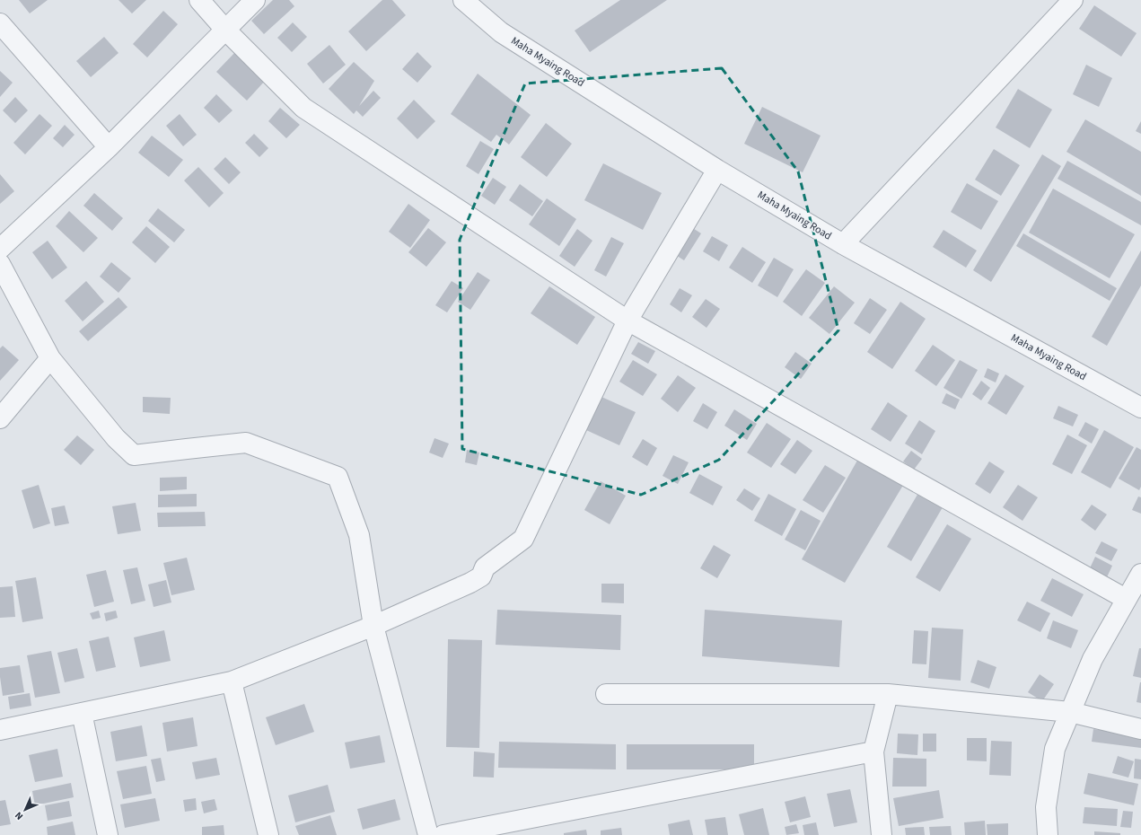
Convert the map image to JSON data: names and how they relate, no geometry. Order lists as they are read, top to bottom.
{
  "streets": {
    "street": ["Maha Myaing Road"]
  },
  "north": "bottom left"
}
